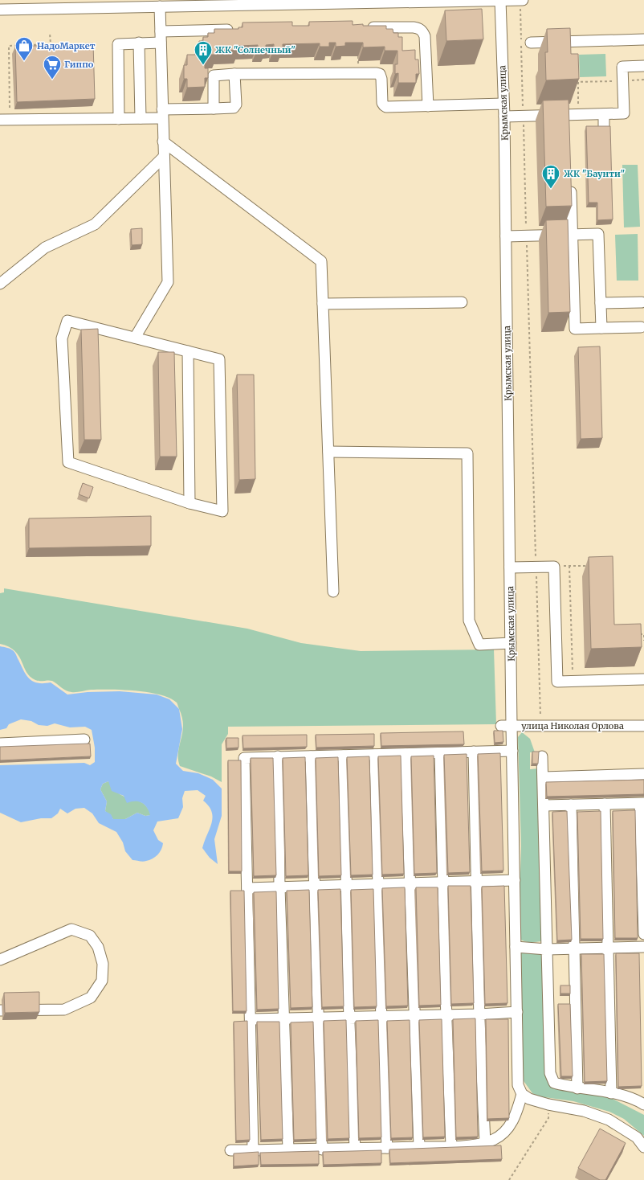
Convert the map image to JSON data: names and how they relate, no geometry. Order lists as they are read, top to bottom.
{
  "streets": {
    "street": ["Крымская улица", "улица Николая Орлова"]
  },
  "crossings": [
    ["Крымская улица", "улица Николая Орлова"]
  ],
  "places": {
    "shop": ["НадоМаркет"],
    "building": ["ЖК \"Солнечный\"", "ЖК \"Баунти\""],
    "supermarket": ["Гиппо"]
  }
}
